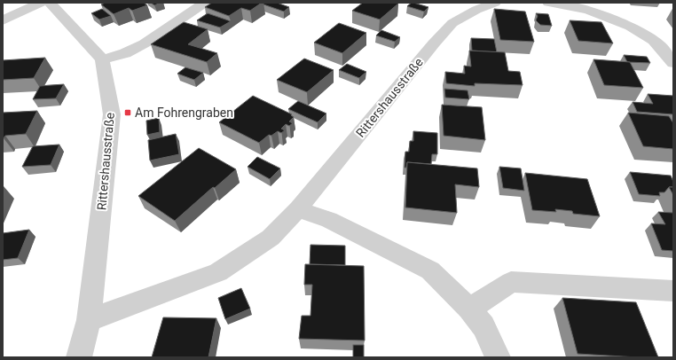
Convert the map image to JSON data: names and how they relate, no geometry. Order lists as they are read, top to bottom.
{
  "streets": {
    "street": ["Rittershausstraße"]
  },
  "places": {
    "transit": ["Am Fohrengraben"]
  }
}
